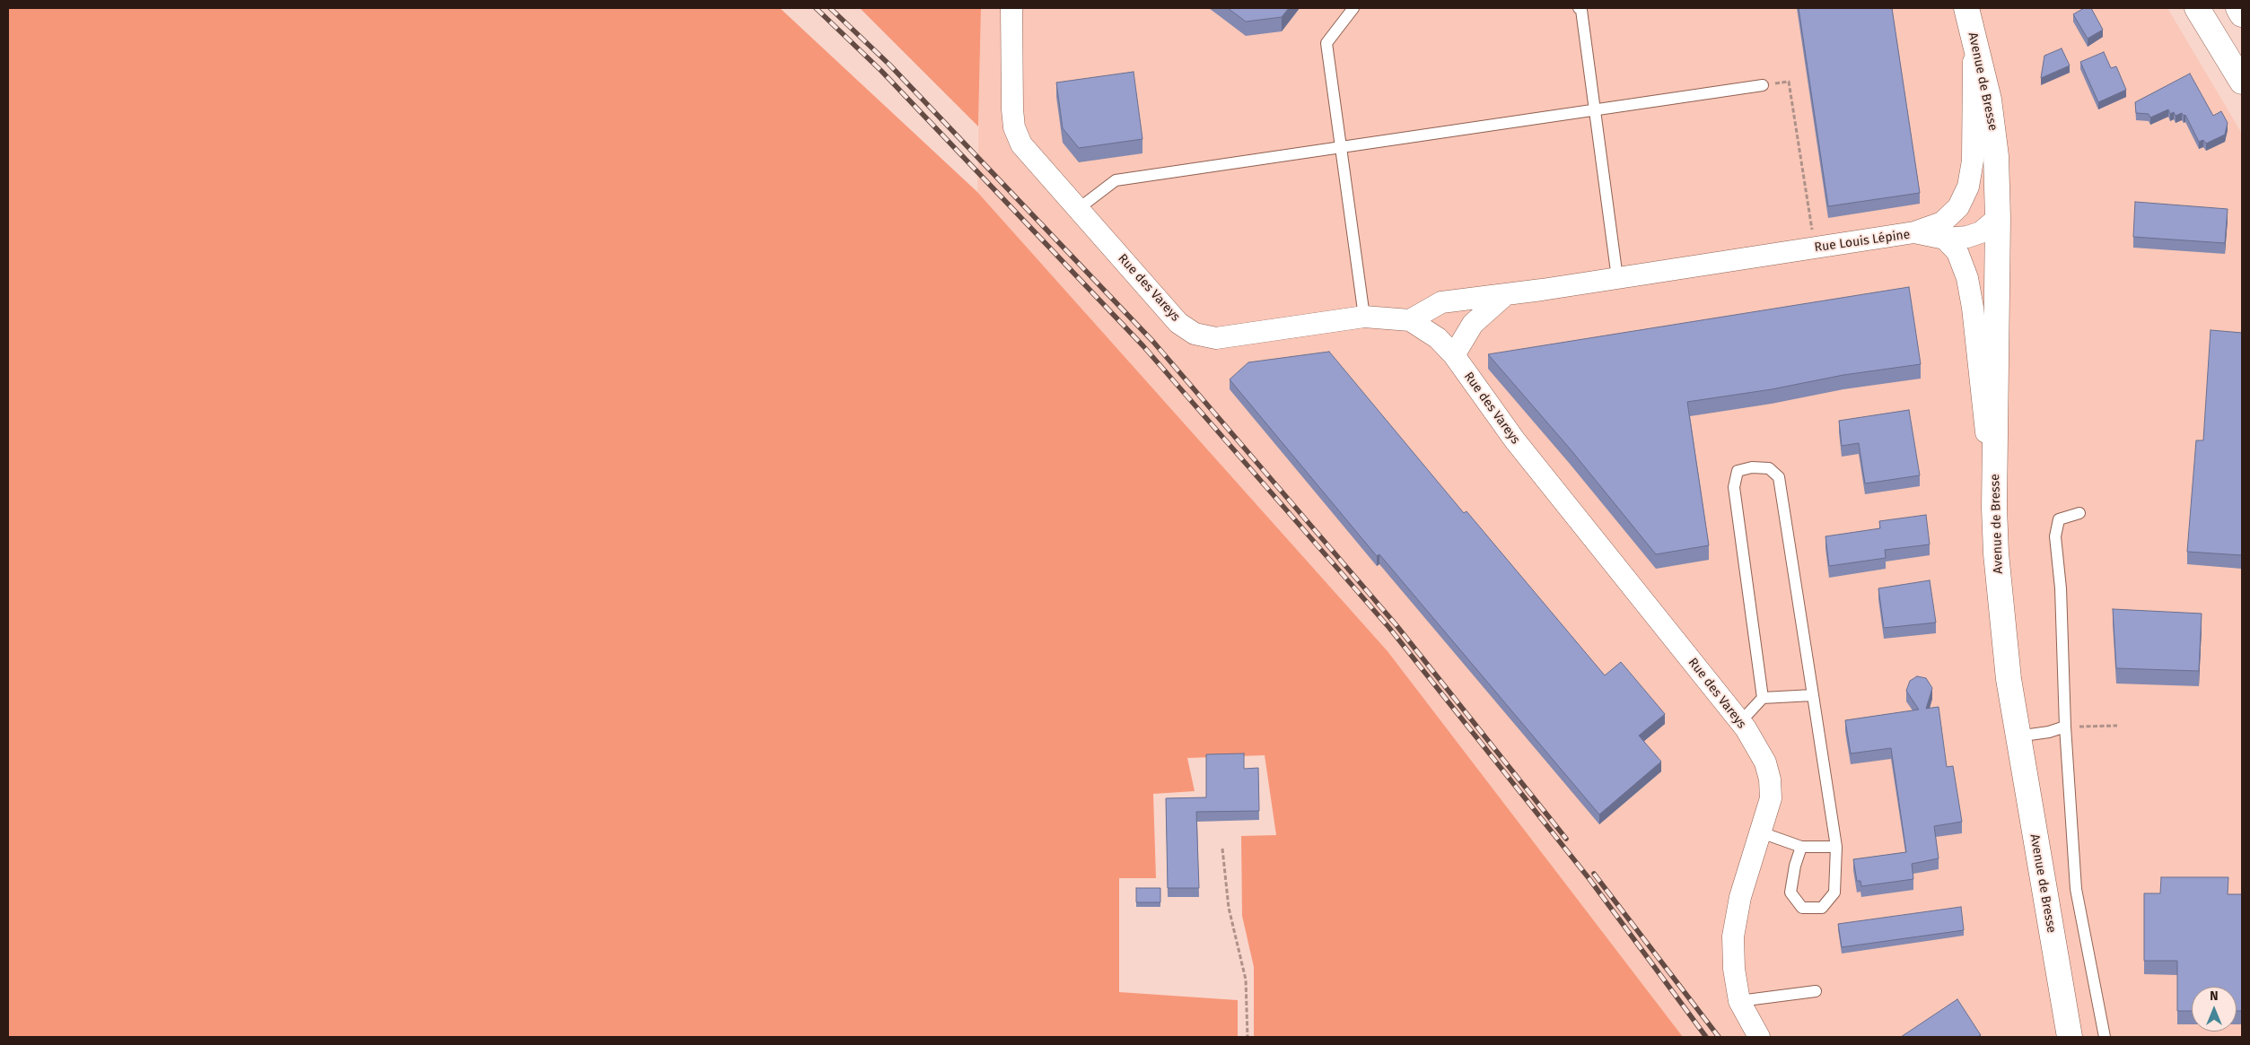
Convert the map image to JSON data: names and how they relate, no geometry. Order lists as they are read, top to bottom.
{
  "streets": {
    "main road": ["Avenue de Bresse"],
    "street": ["Rue Louis Lépine", "Rue des Vareys"]
  },
  "crossings": [
    ["Avenue de Bresse", "Rue Louis Lépine"],
    ["Rue Louis Lépine", "Rue des Vareys"]
  ],
  "north": "top"
}
